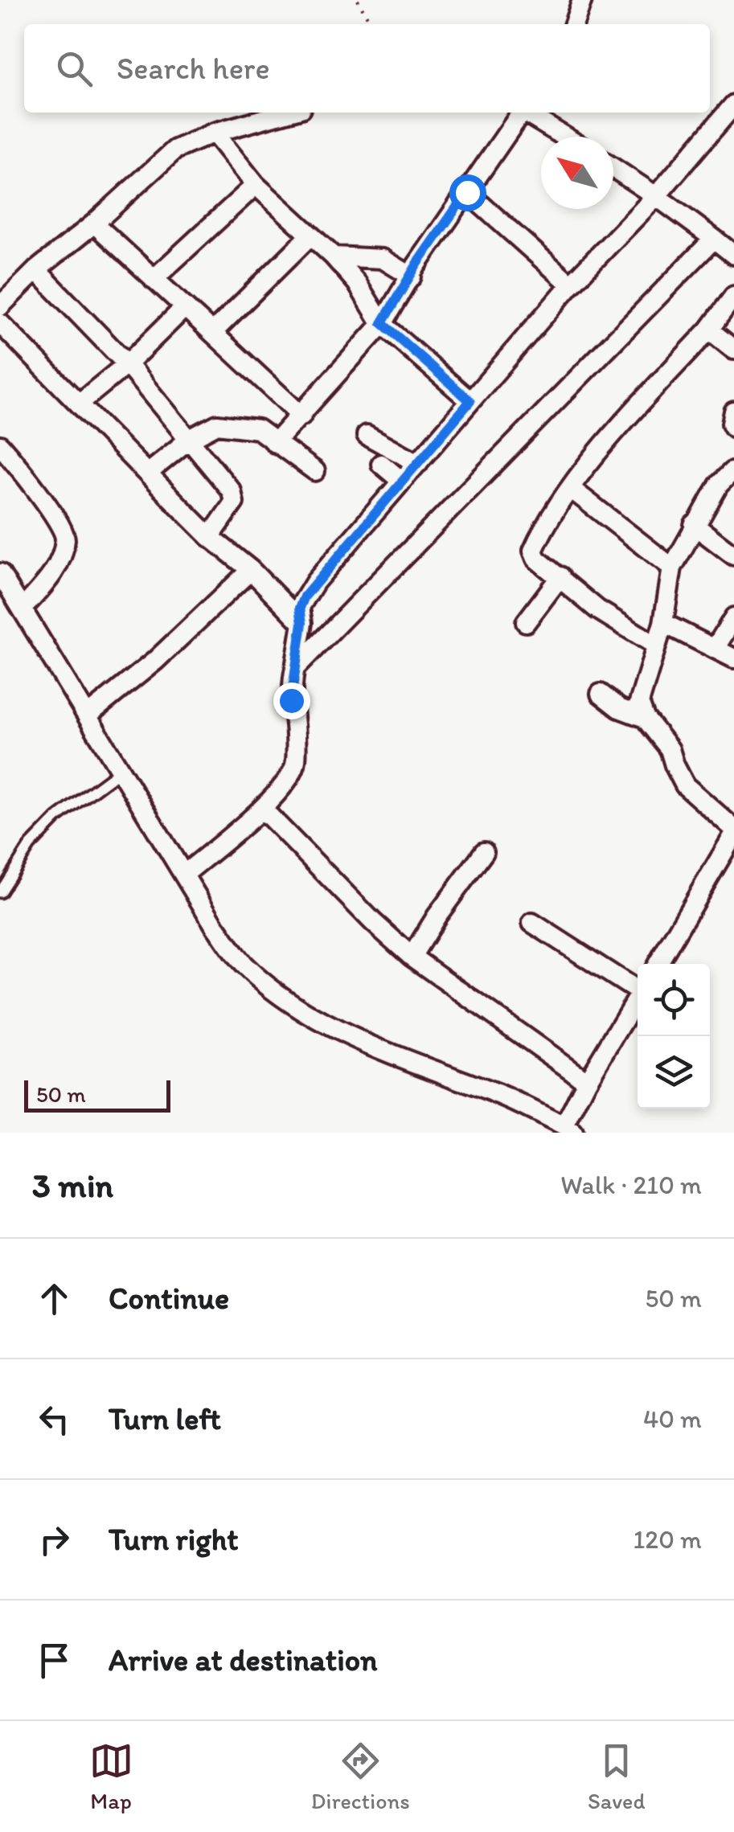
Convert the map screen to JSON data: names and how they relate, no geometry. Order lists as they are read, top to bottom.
{
  "scale_bar": "50 m",
  "north": "top left",
  "page": {
    "search": "Search here",
    "scale": "50 m",
    "heading": ["3 min", "Walk · 210 m"],
    "list": [
      ["Continue", "50 m"],
      ["Turn left", "40 m"],
      ["Turn right", "120 m"],
      "Arrive at destination"
    ],
    "nav": ["Map", "Directions", "Saved"]
  }
}
